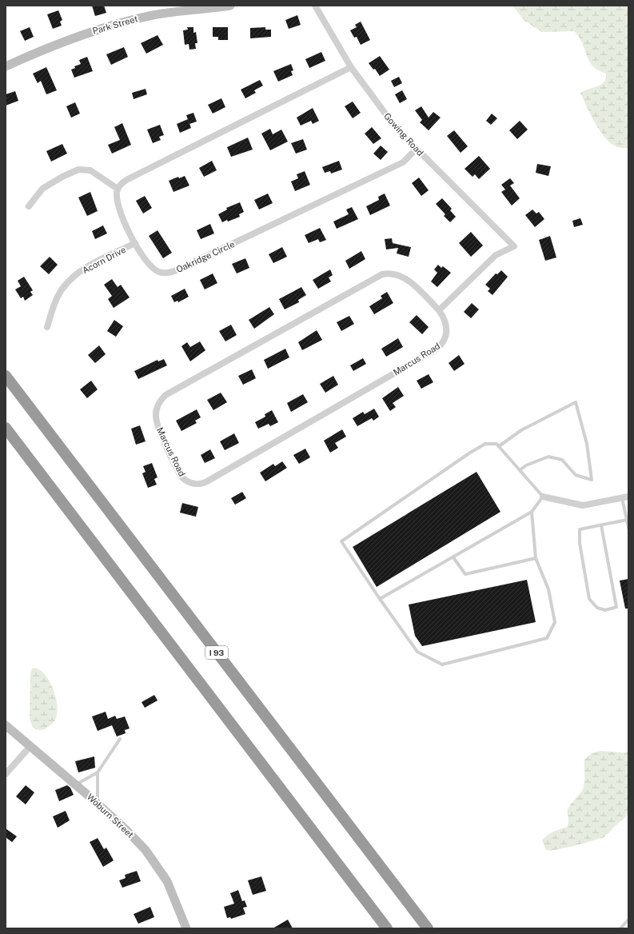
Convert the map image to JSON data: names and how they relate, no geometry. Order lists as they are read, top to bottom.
{
  "streets": {
    "highway": ["I 93"],
    "street": [
      "Park Street",
      "Gowing Road",
      "Oakridge Circle",
      "Acorn Drive",
      "Marcus Road",
      "Woburn Street"
    ]
  },
  "crossings": [
    ["Gowing Road", "Oakridge Circle"],
    ["Gowing Road", "Marcus Road"],
    ["Oakridge Circle", "Acorn Drive"]
  ]
}
